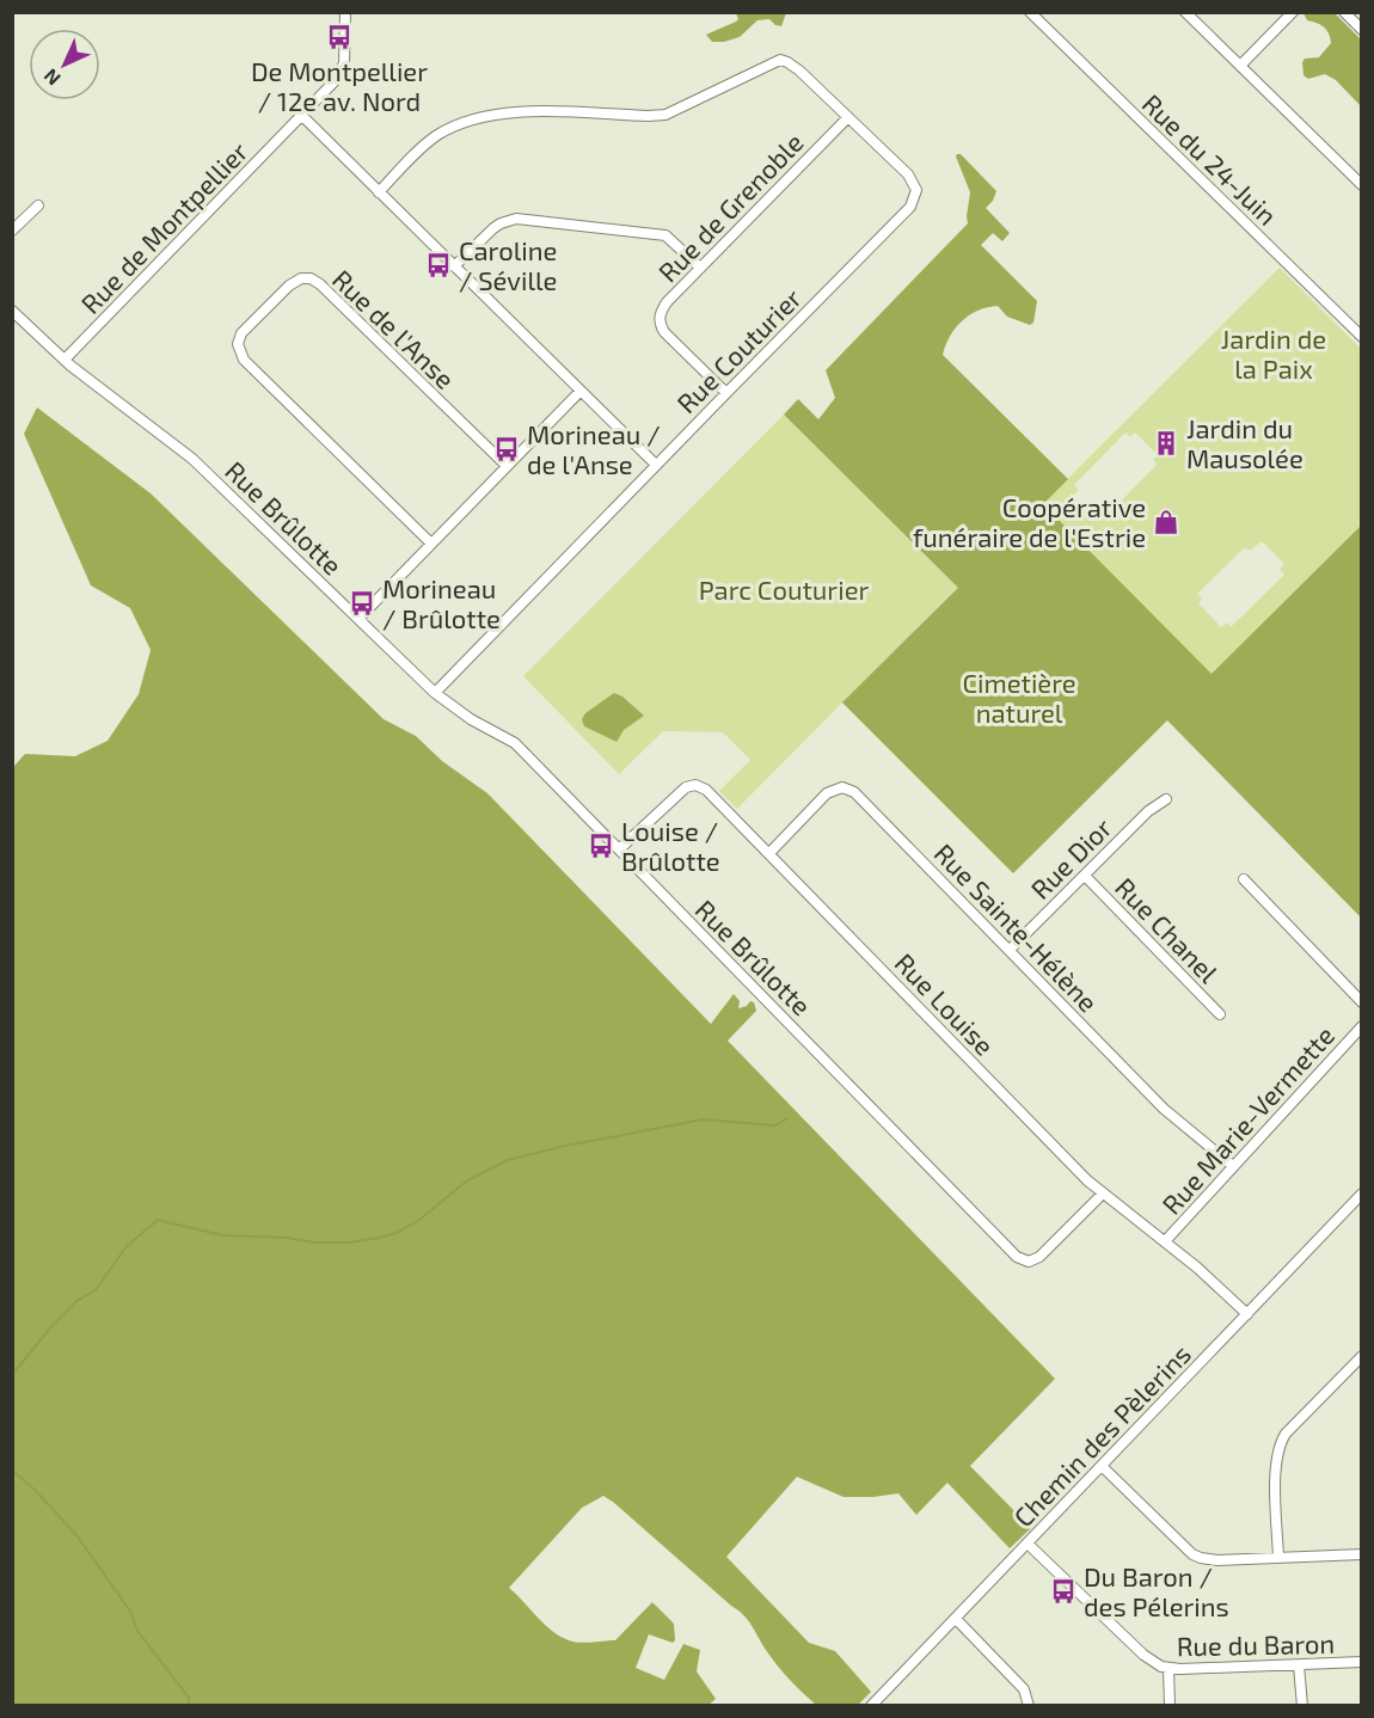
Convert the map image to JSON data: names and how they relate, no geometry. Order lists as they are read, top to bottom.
{
  "streets": {
    "street": [
      "Rue du 24-Juin",
      "Rue de Grenoble",
      "Rue de Montpellier",
      "Rue de l'Anse",
      "Rue Couturier",
      "Rue Brûlotte",
      "Rue Dior",
      "Rue Sainte-Hélène",
      "Rue Chanel",
      "Rue Louise",
      "Rue Marie-Vermette",
      "Chemin des Pèlerins",
      "Rue du Baron"
    ]
  },
  "crossings": [
    ["Rue de Grenoble", "Rue Couturier"],
    ["Rue de Montpellier", "Rue Brûlotte"],
    ["Rue Couturier", "Rue Brûlotte"],
    ["Rue Brûlotte", "Rue Louise"],
    ["Rue Dior", "Rue Sainte-Hélène"],
    ["Rue Dior", "Rue Chanel"],
    ["Rue Sainte-Hélène", "Rue Louise"],
    ["Rue Sainte-Hélène", "Rue Marie-Vermette"],
    ["Rue Louise", "Rue Marie-Vermette"],
    ["Rue Louise", "Chemin des Pèlerins"],
    ["Chemin des Pèlerins", "Rue du Baron"]
  ],
  "parks": ["Jardin de la Paix", "Parc Couturier", "Cimetière naturel"],
  "places": {
    "bus stop": [
      "De Montpellier / 12e av. Nord",
      "Caroline / Séville",
      "Morineau / de l'Anse",
      "Morineau / Brûlotte",
      "Louise / Brûlotte",
      "Du Baron / des Pélerins"
    ],
    "building": ["Jardin du Mausolée"],
    "shop": ["Coopérative funéraire de l'Estrie"]
  },
  "north": "bottom left"
}
